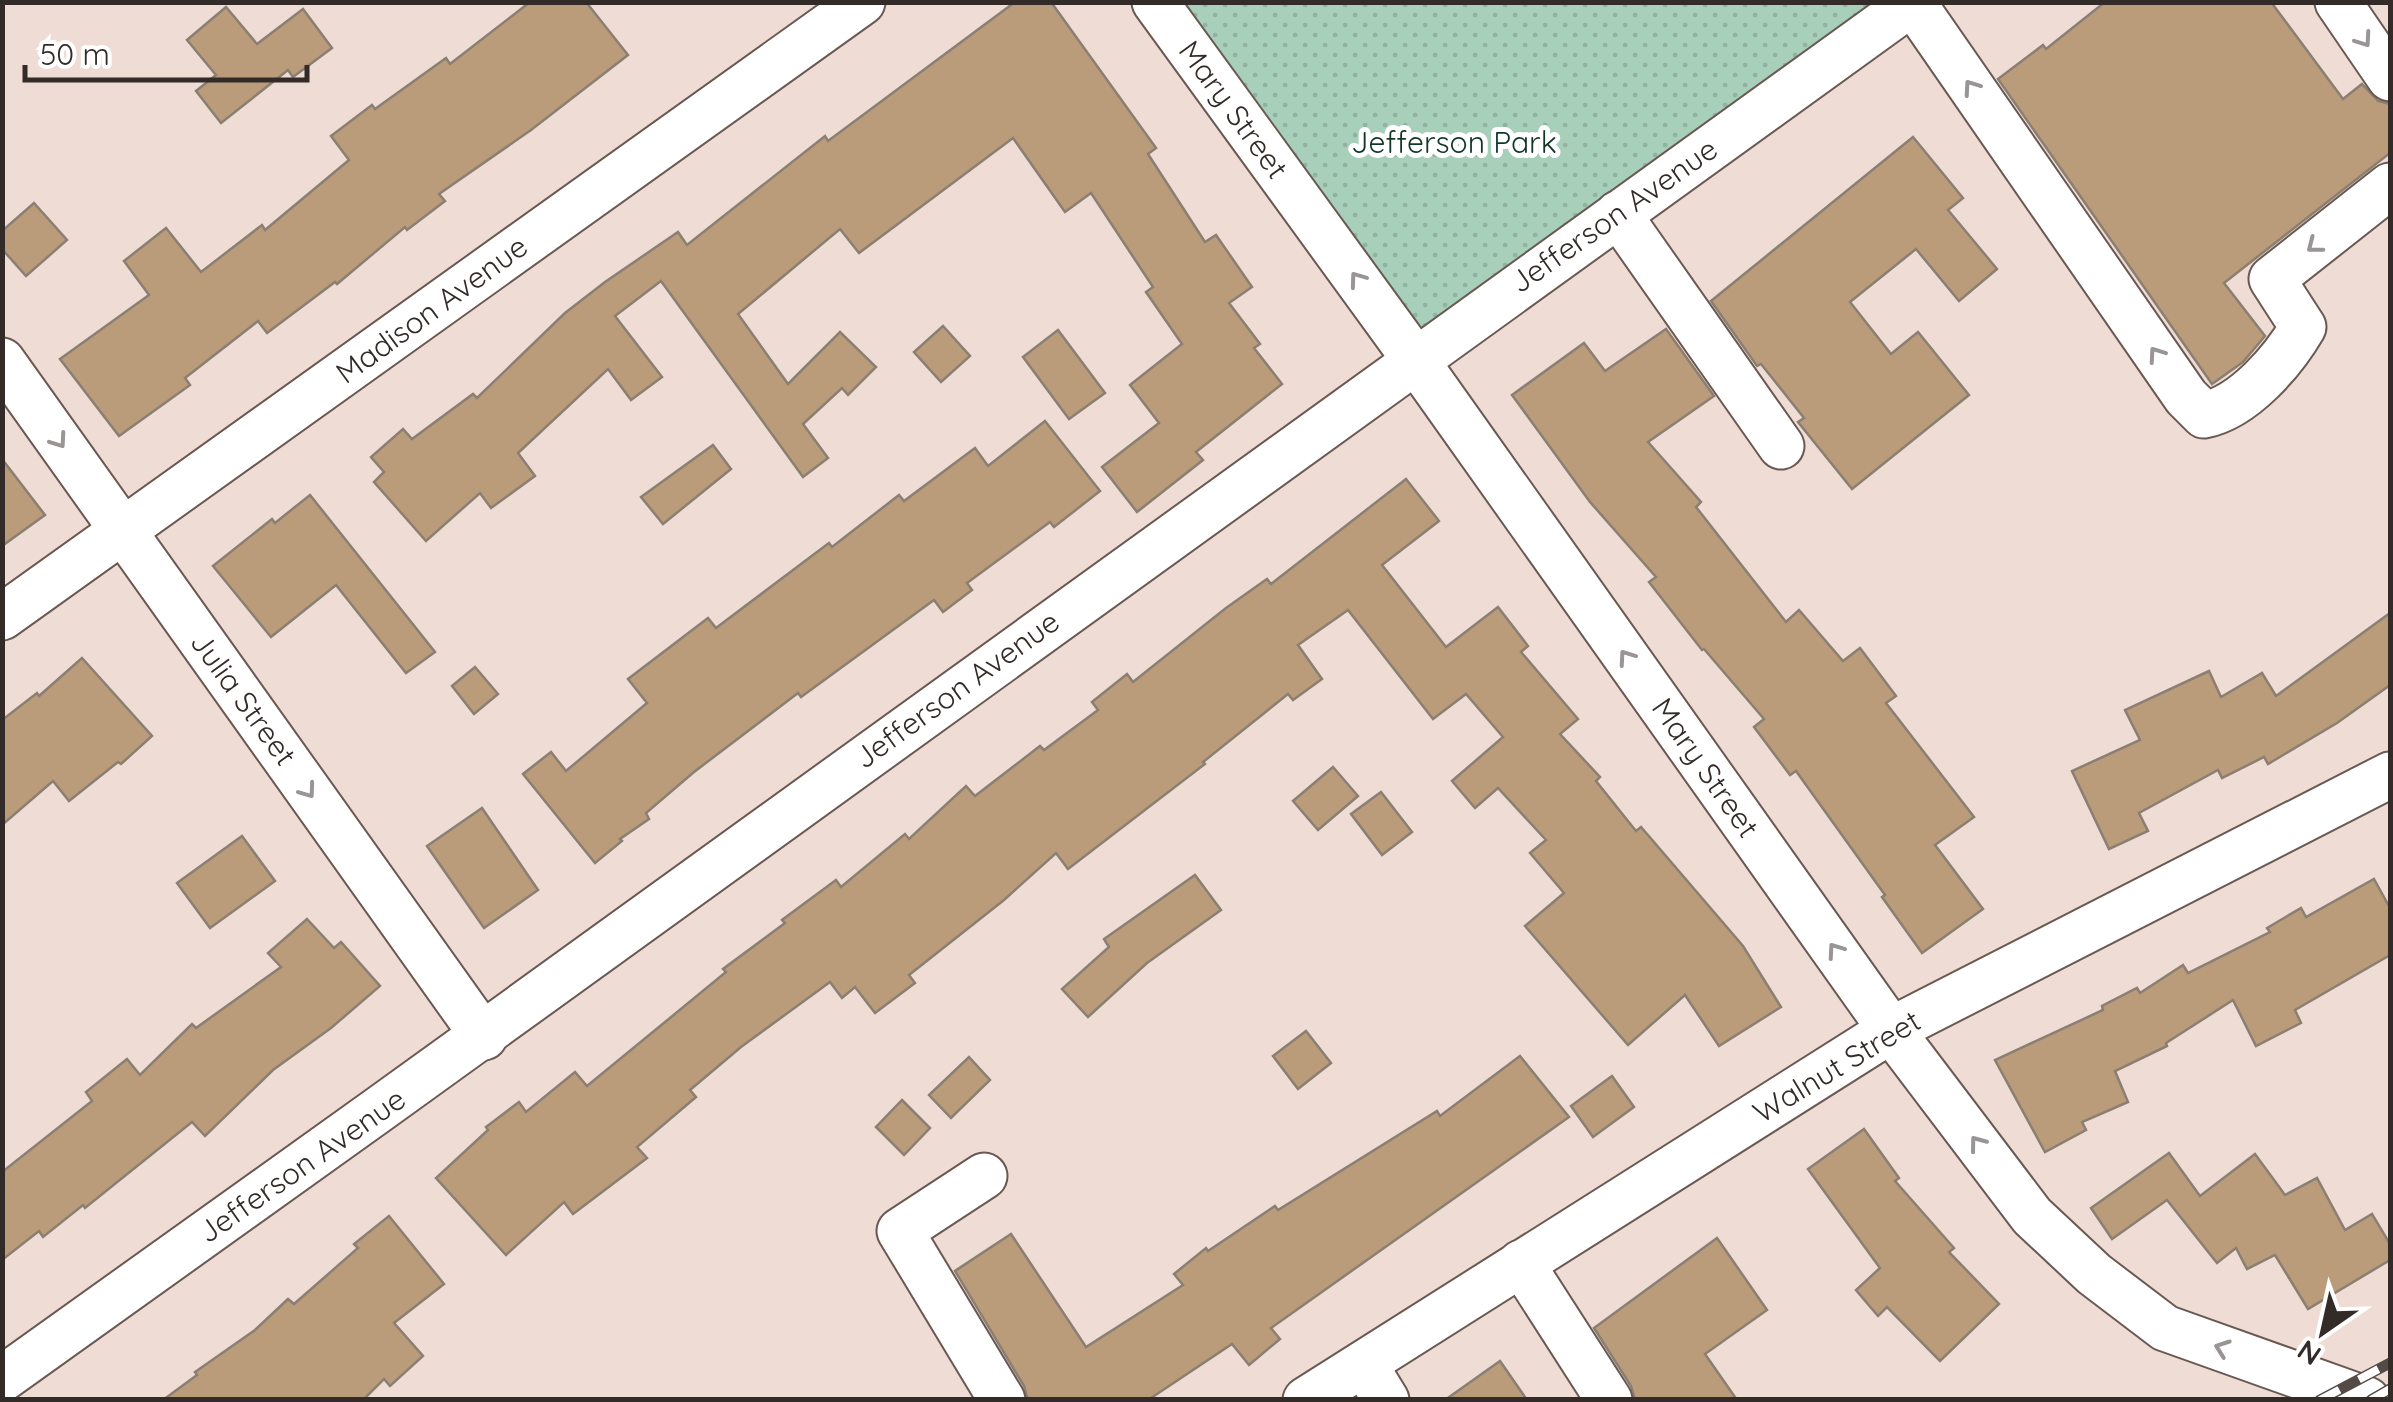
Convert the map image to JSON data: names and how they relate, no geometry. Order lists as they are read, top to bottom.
{
  "streets": {
    "street": [
      "Mary Street",
      "Jefferson Avenue",
      "Madison Avenue",
      "Julia Street",
      "Walnut Street"
    ]
  },
  "crossings": [
    ["Mary Street", "Jefferson Avenue"],
    ["Mary Street", "Walnut Street"],
    ["Jefferson Avenue", "Julia Street"],
    ["Madison Avenue", "Julia Street"]
  ],
  "one_way": ["Mary Street", "Julia Street"],
  "parks": ["Jefferson Park"],
  "scale_bar": "50 m",
  "north": "bottom left"
}
